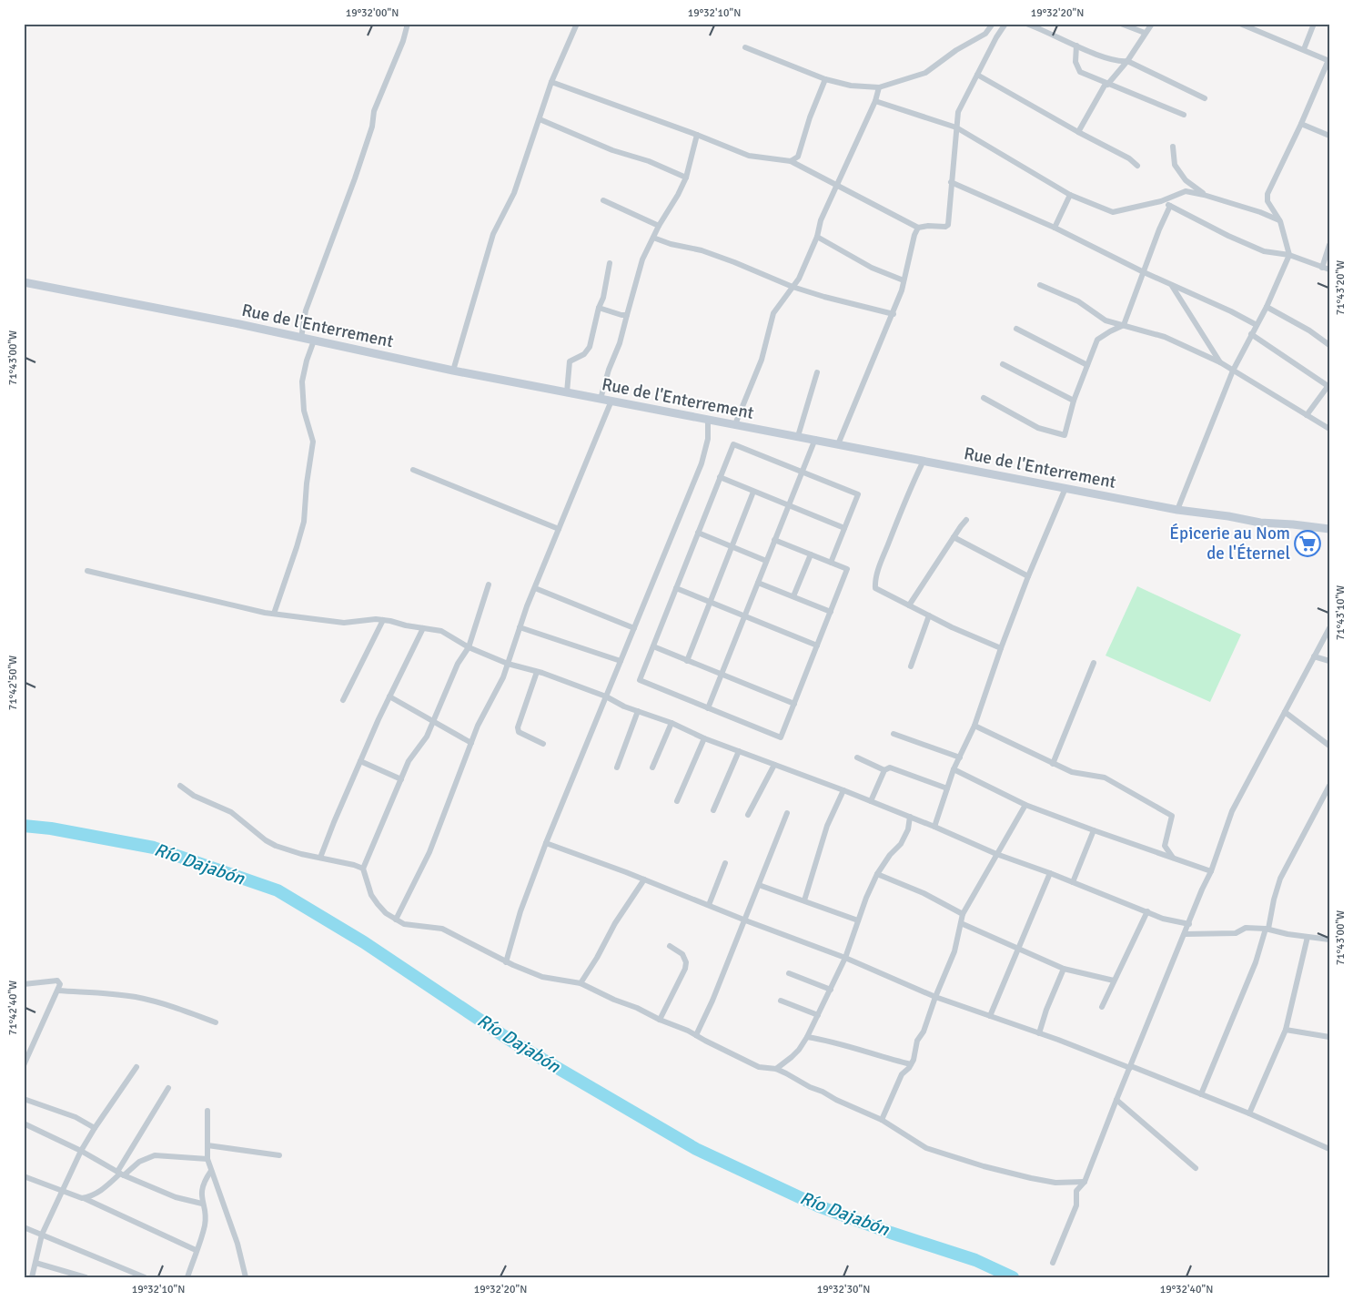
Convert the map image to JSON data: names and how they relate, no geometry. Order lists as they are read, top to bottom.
{
  "streets": {
    "street": ["Rue de l'Enterrement"]
  },
  "water": ["Río Dajabón"],
  "places": {
    "supermarket": ["Épicerie au Nom de l'Éternel"]
  },
  "coordinates": [
    "19°32'00\"N",
    "19°32'10\"N",
    "19°32'20\"N",
    "71°43'20\"W",
    "71°43'00\"W",
    "71°43'10\"W",
    "71°42'50\"W",
    "71°42'40\"W",
    "19°32'30\"N",
    "19°32'40\"N"
  ]
}
